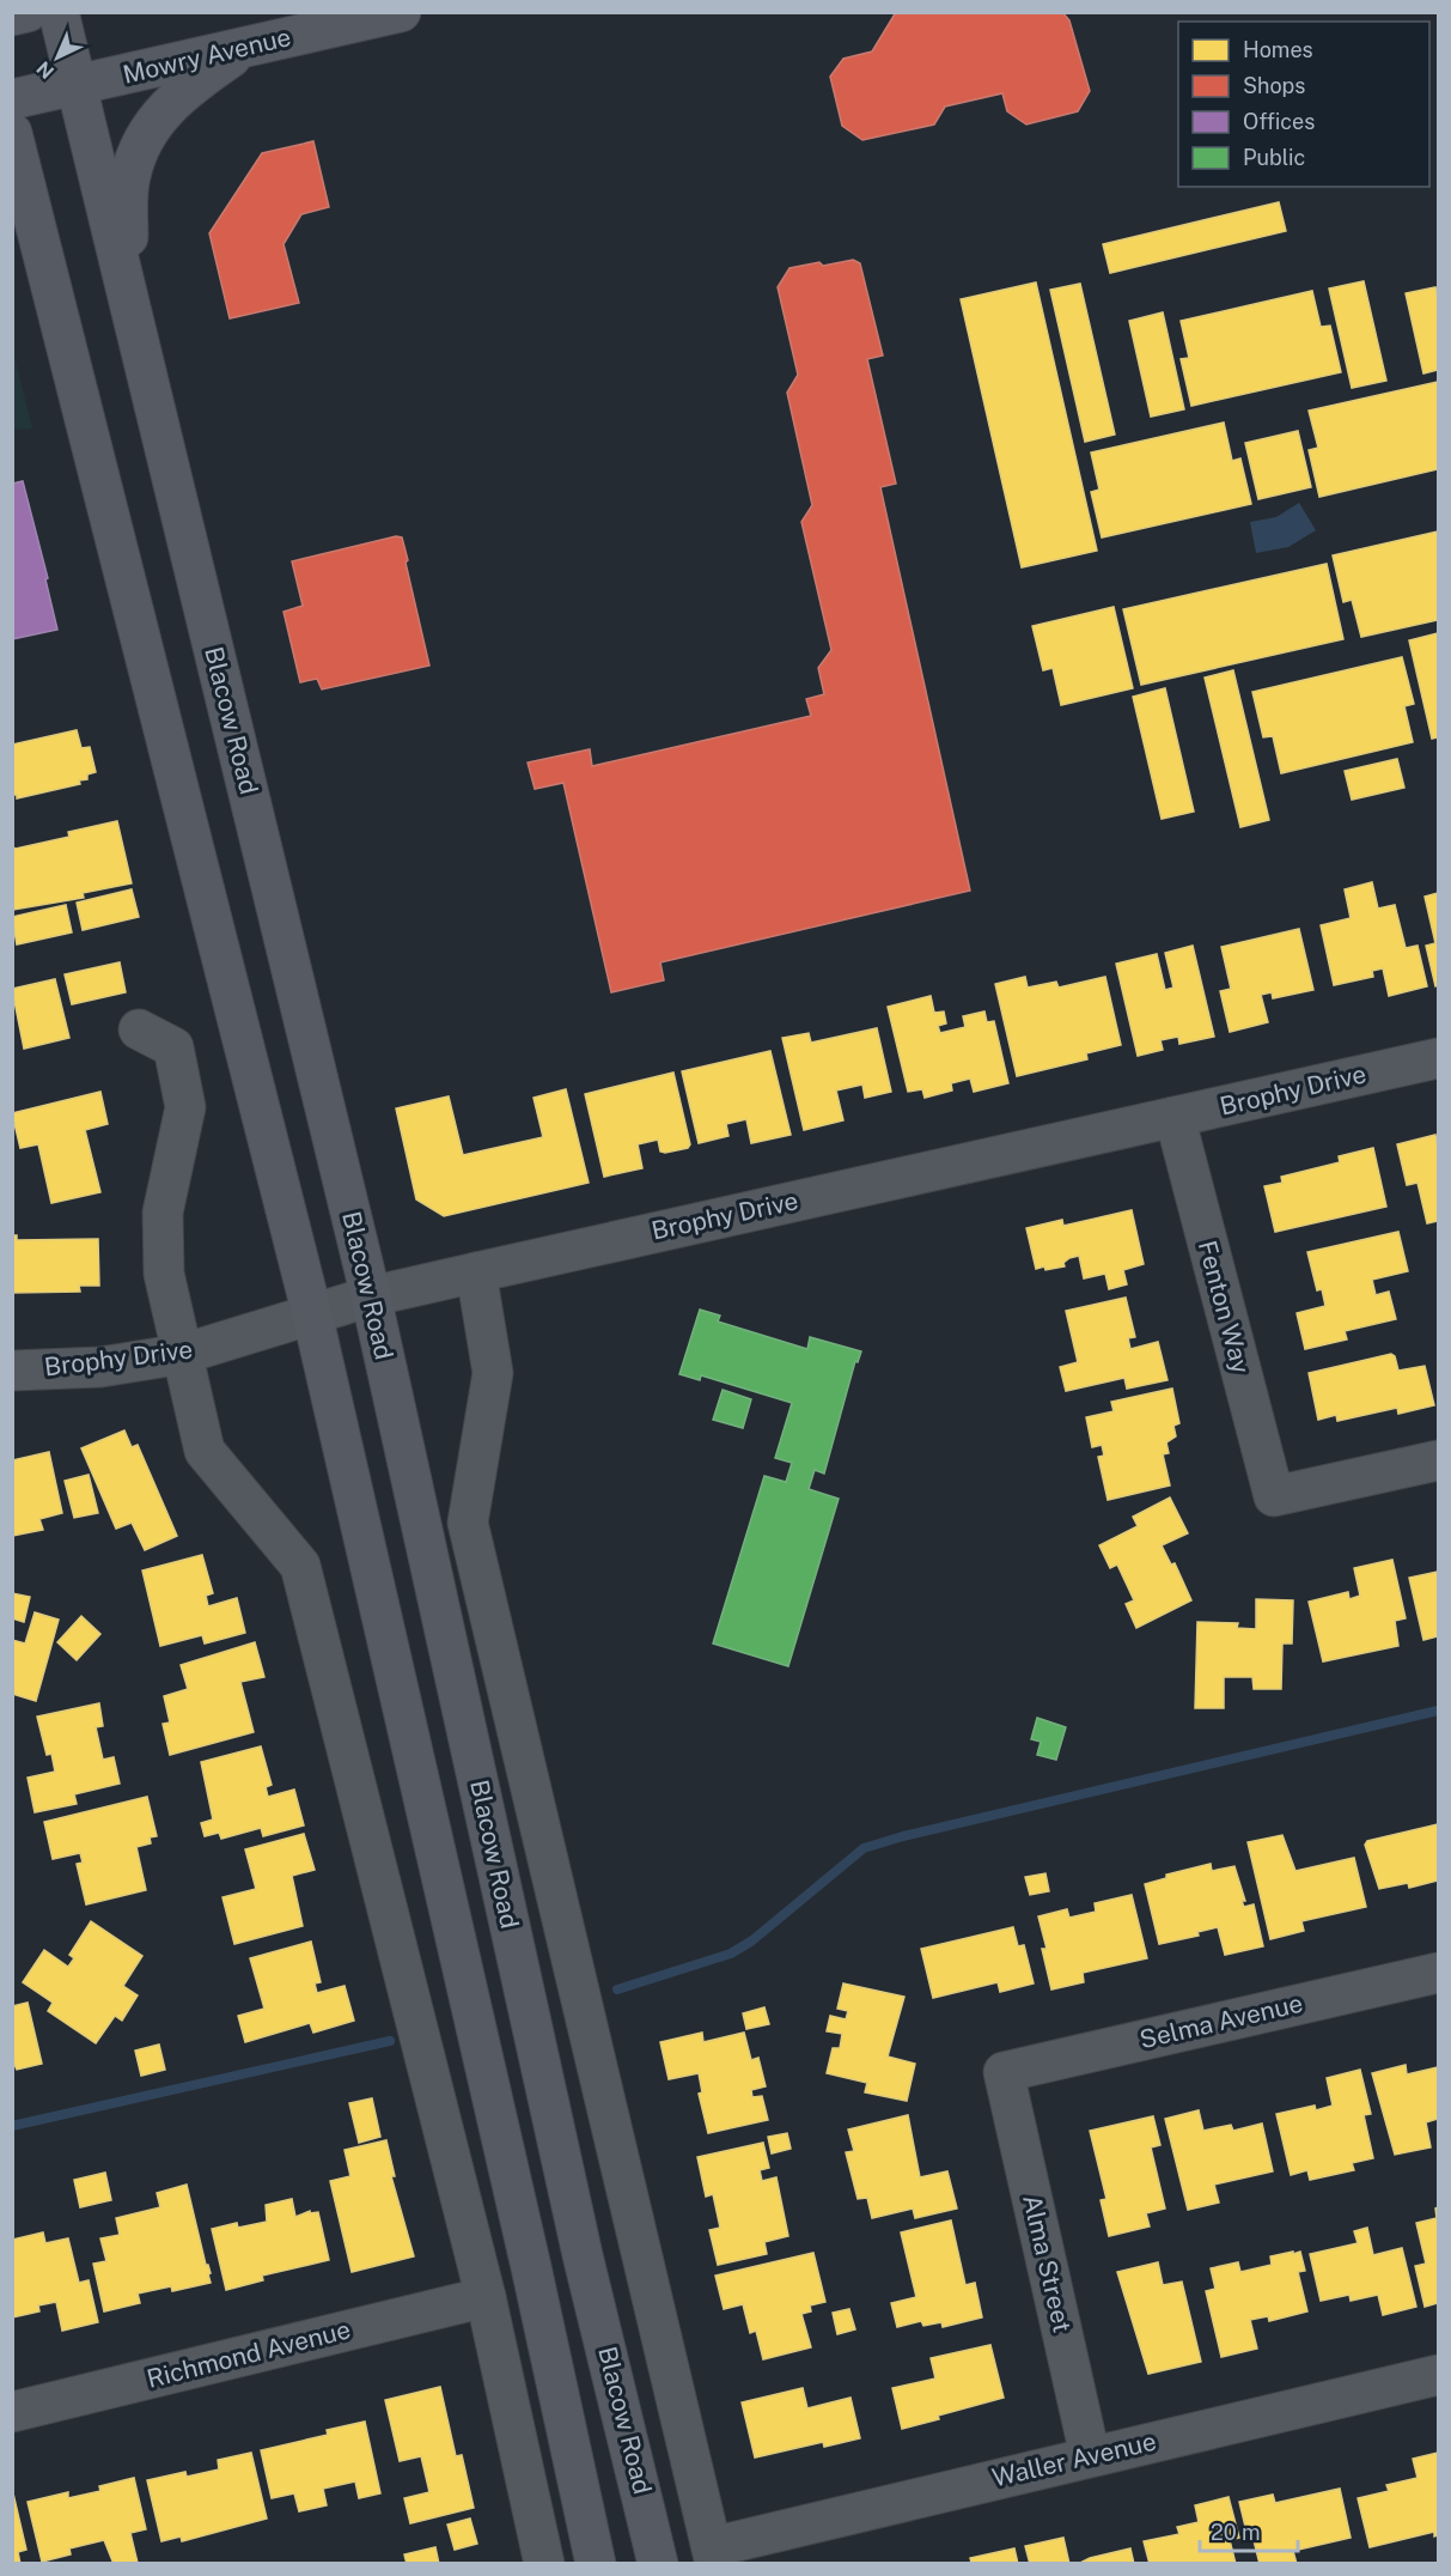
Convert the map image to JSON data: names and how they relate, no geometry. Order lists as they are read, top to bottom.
{
  "streets": {
    "main road": ["Mowry Avenue", "Blacow Road"],
    "street": [
      "Brophy Drive",
      "Fenton Way",
      "Selma Avenue",
      "Alma Street",
      "Richmond Avenue",
      "Waller Avenue"
    ]
  },
  "crossings": [
    ["Mowry Avenue", "Blacow Road"],
    ["Blacow Road", "Brophy Drive"],
    ["Blacow Road", "Waller Avenue"],
    ["Brophy Drive", "Fenton Way"],
    ["Selma Avenue", "Alma Street"],
    ["Alma Street", "Waller Avenue"]
  ],
  "legend": [
    "Homes",
    "Shops",
    "Offices",
    "Public"
  ],
  "scale_bar": "20 m",
  "north": "bottom left"
}
